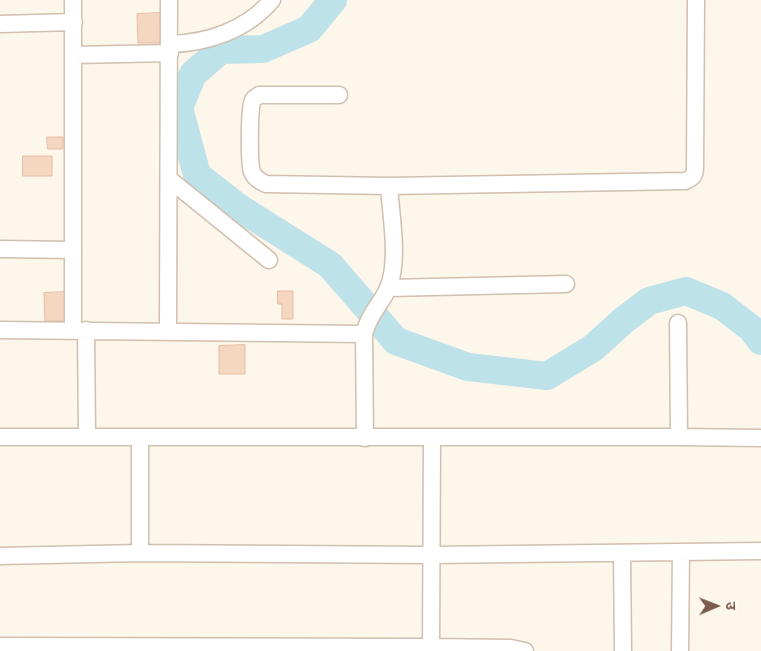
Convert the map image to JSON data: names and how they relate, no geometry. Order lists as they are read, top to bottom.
{
  "north": "right"
}
